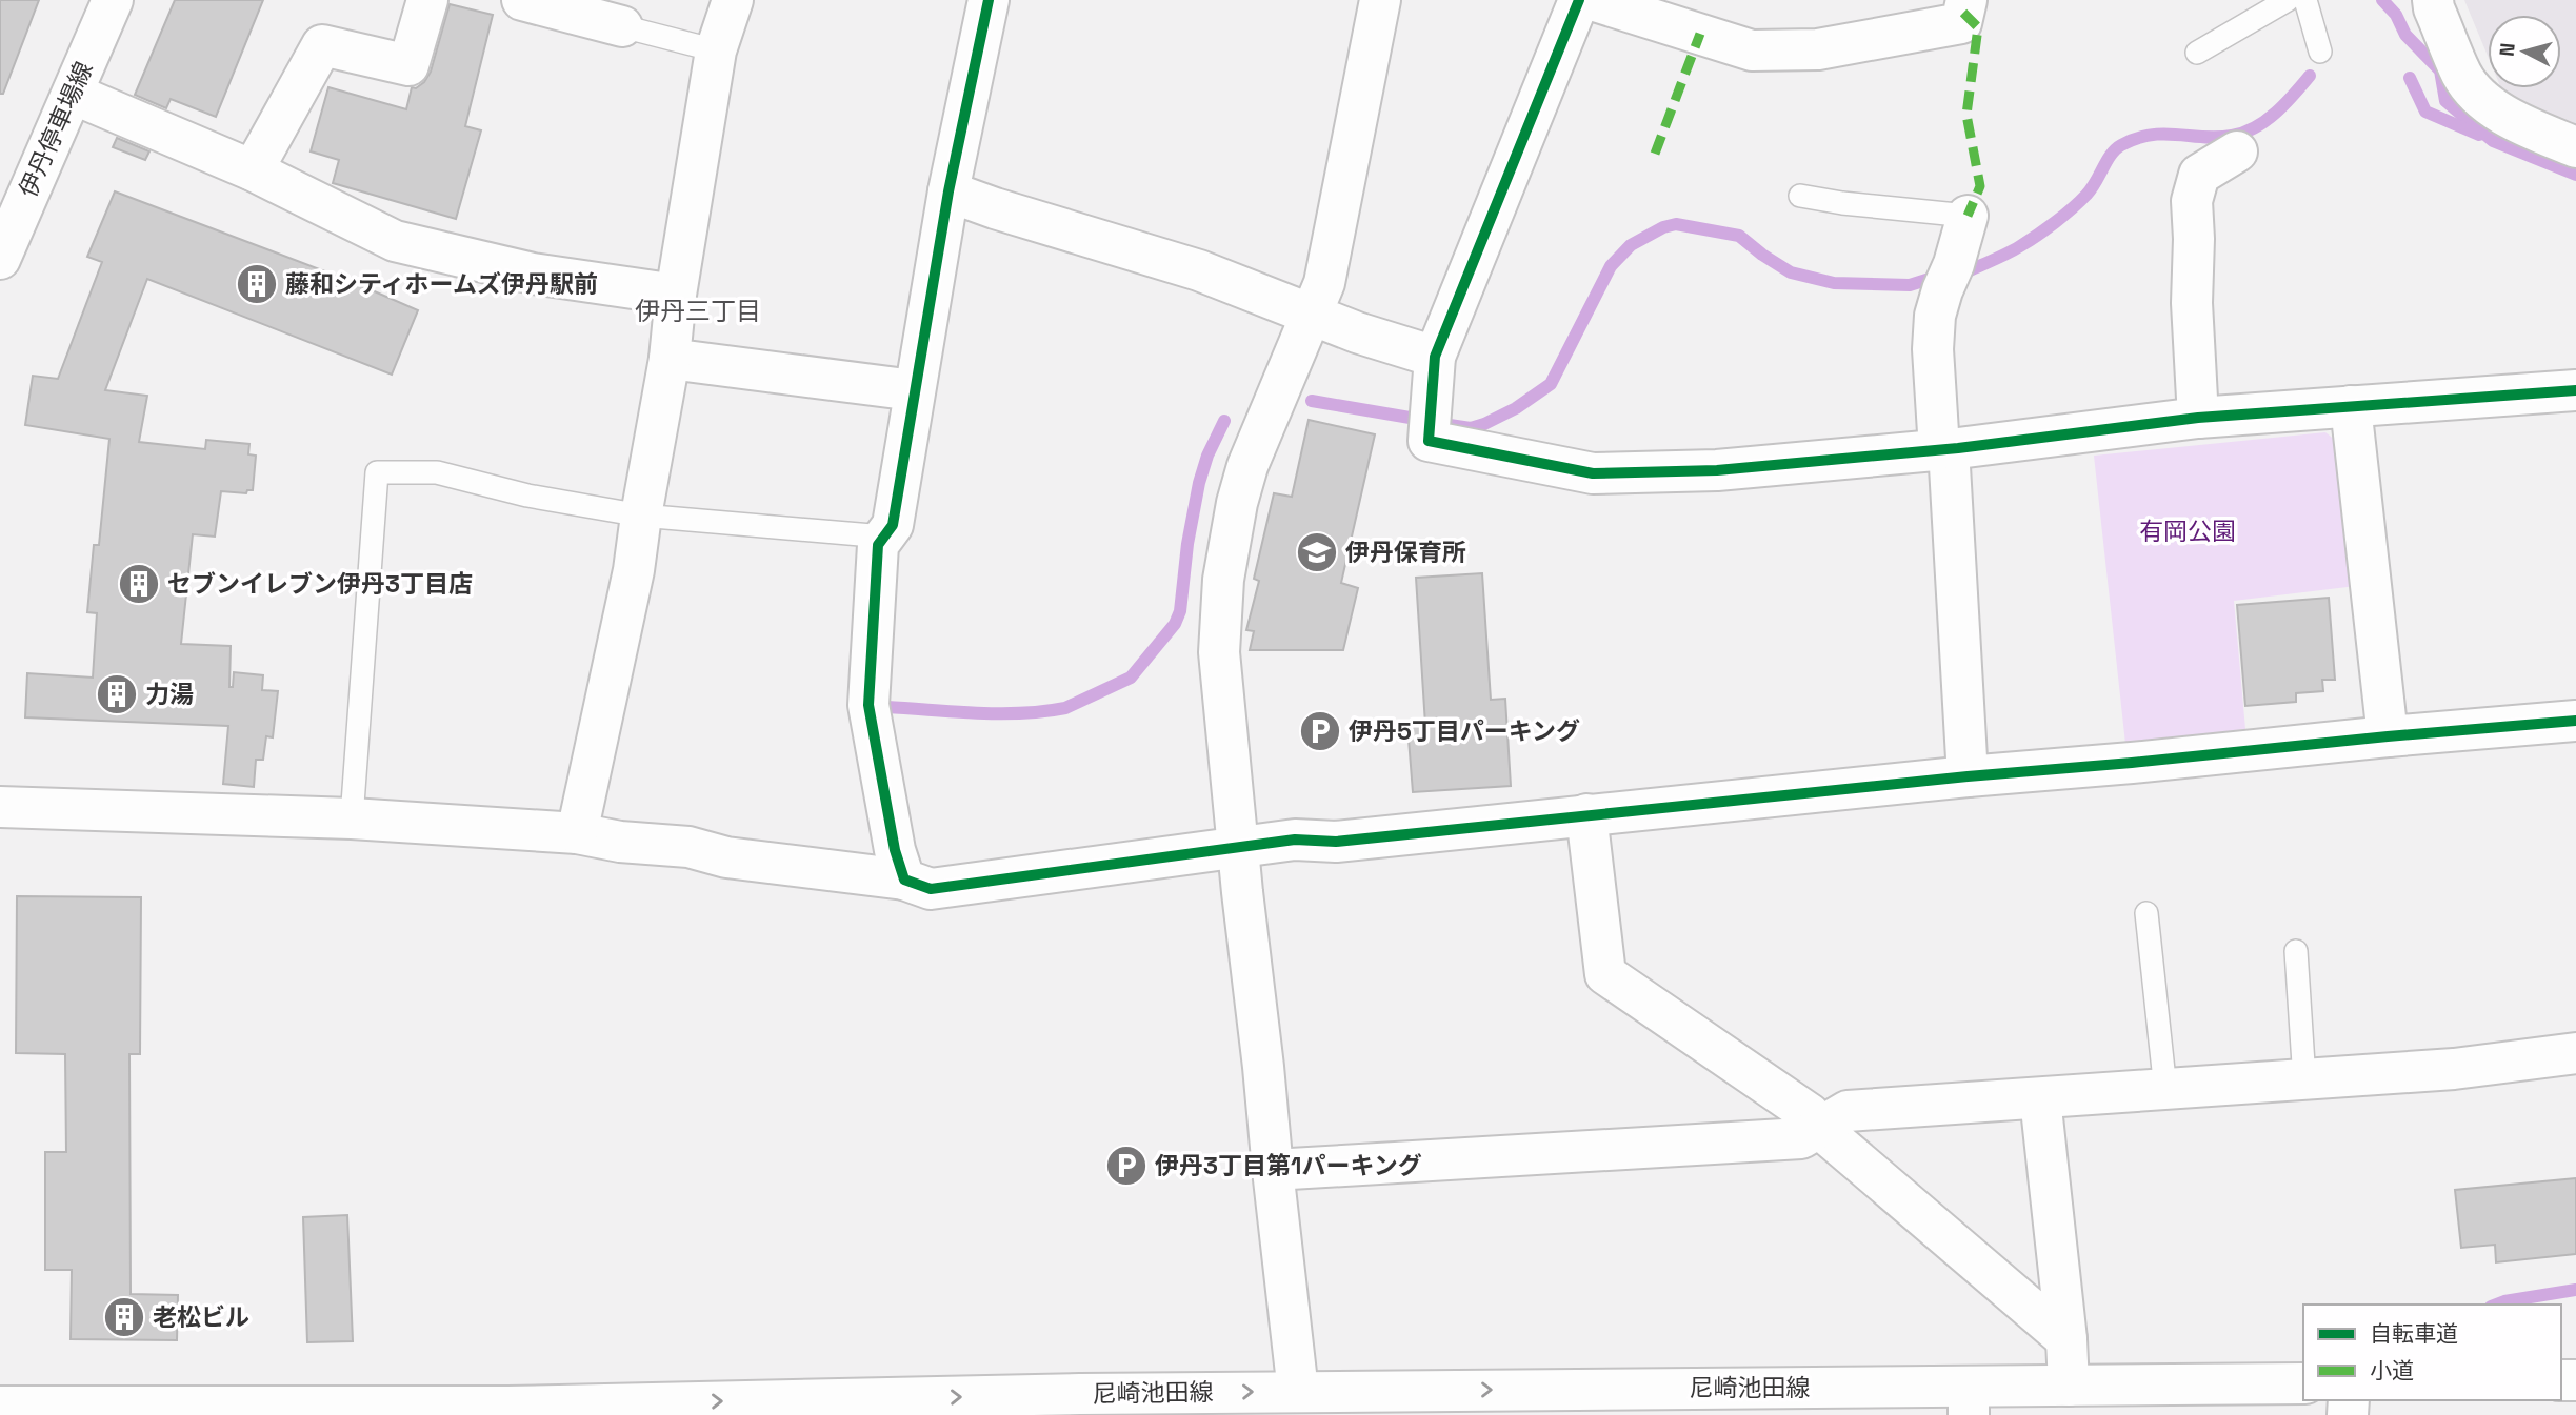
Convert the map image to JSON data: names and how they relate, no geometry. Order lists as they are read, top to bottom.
{
  "streets": {
    "street": ["伊丹停車場線", "尼崎池田線"]
  },
  "districts": ["伊丹三丁目"],
  "parks": ["有岡公園"],
  "places": {
    "building": [
      "藤和シティホームズ伊丹駅前",
      "セブンイレブン伊丹3丁目店",
      "力湯",
      "老松ビル"
    ],
    "school or university": ["伊丹保育所"],
    "parking": ["伊丹5丁目パーキング", "伊丹3丁目第1パーキング"]
  },
  "legend": ["自転車道", "小道"],
  "north": "left"
}
